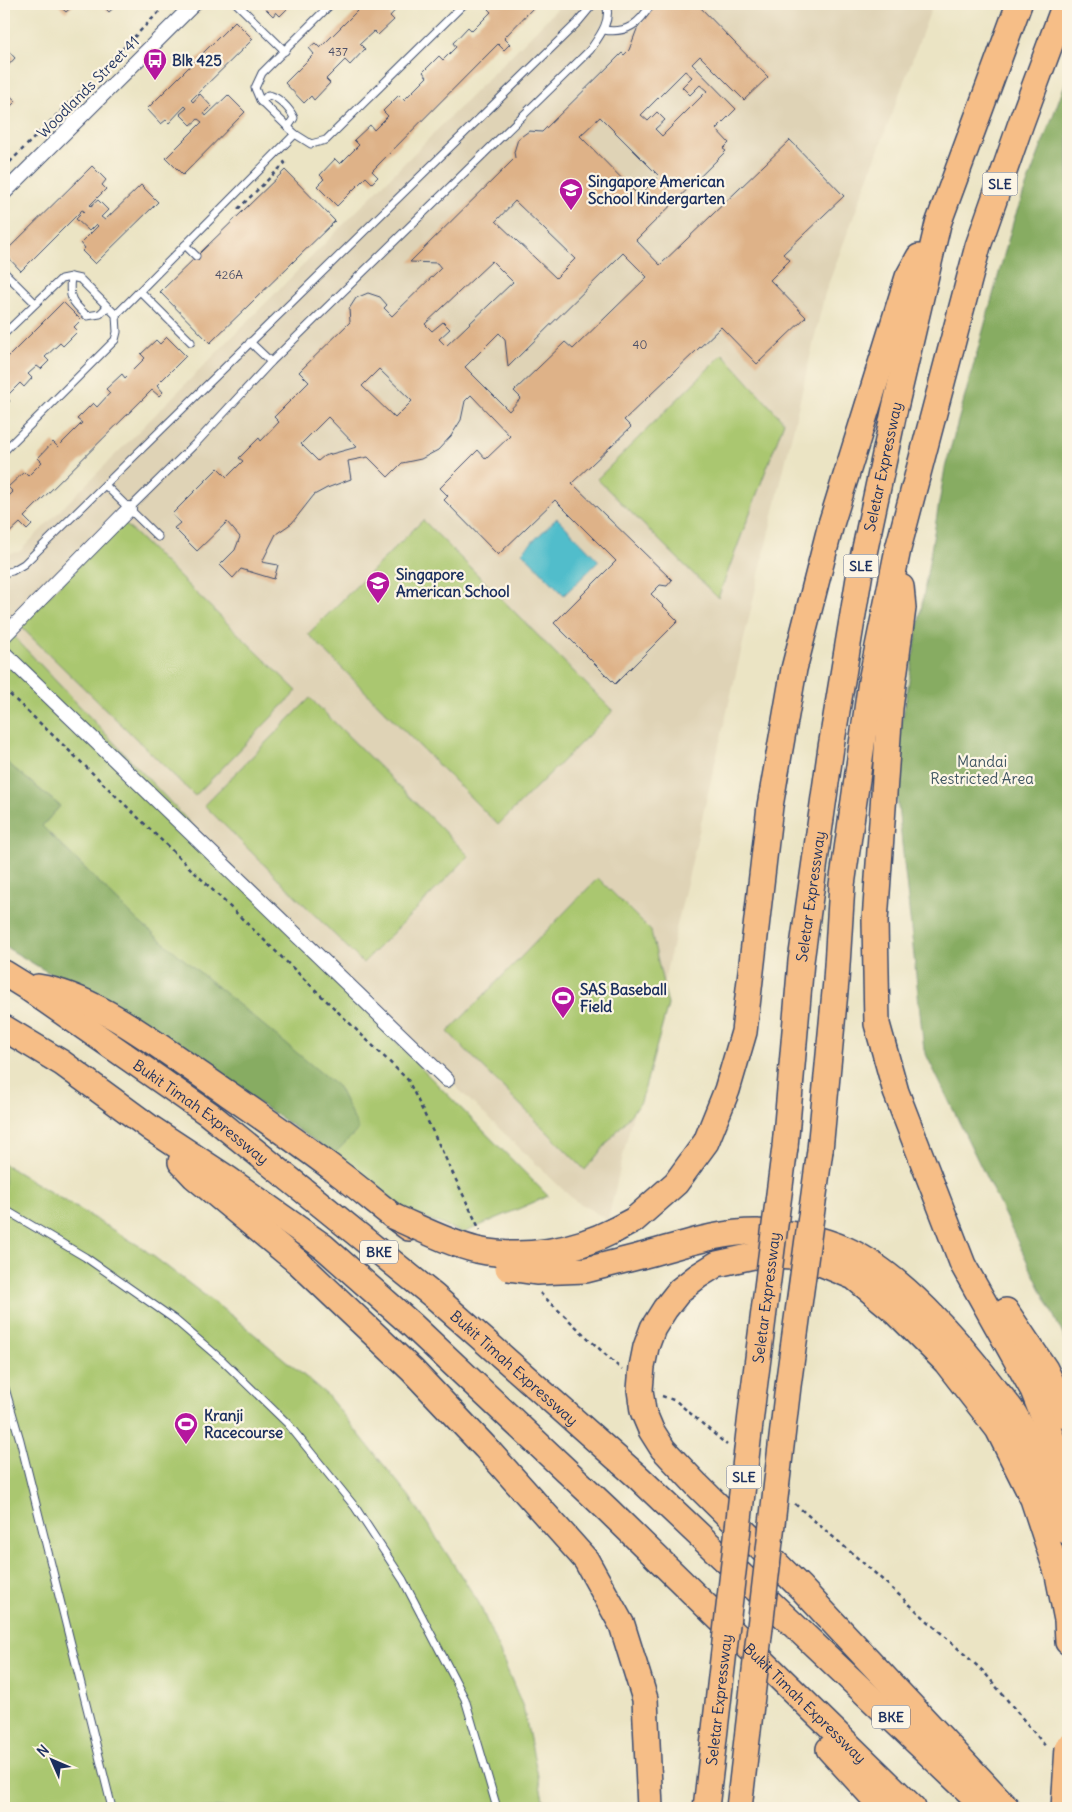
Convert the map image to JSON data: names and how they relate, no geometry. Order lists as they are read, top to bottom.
{
  "streets": {
    "highway": [
      "SLE",
      "Seletar Expressway",
      "Bukit Timah Expressway",
      "BKE"
    ],
    "street": ["Woodlands Street 41"]
  },
  "parks": ["Mandai Restricted Area"],
  "places": {
    "bus stop": ["Blk 425"],
    "school or university": ["Singapore American School Kindergarten", "Singapore American School"],
    "sports": ["SAS Baseball Field", "Kranji Racecourse"]
  },
  "house_numbers": ["437", "426A", "40"],
  "north": "top left"
}
